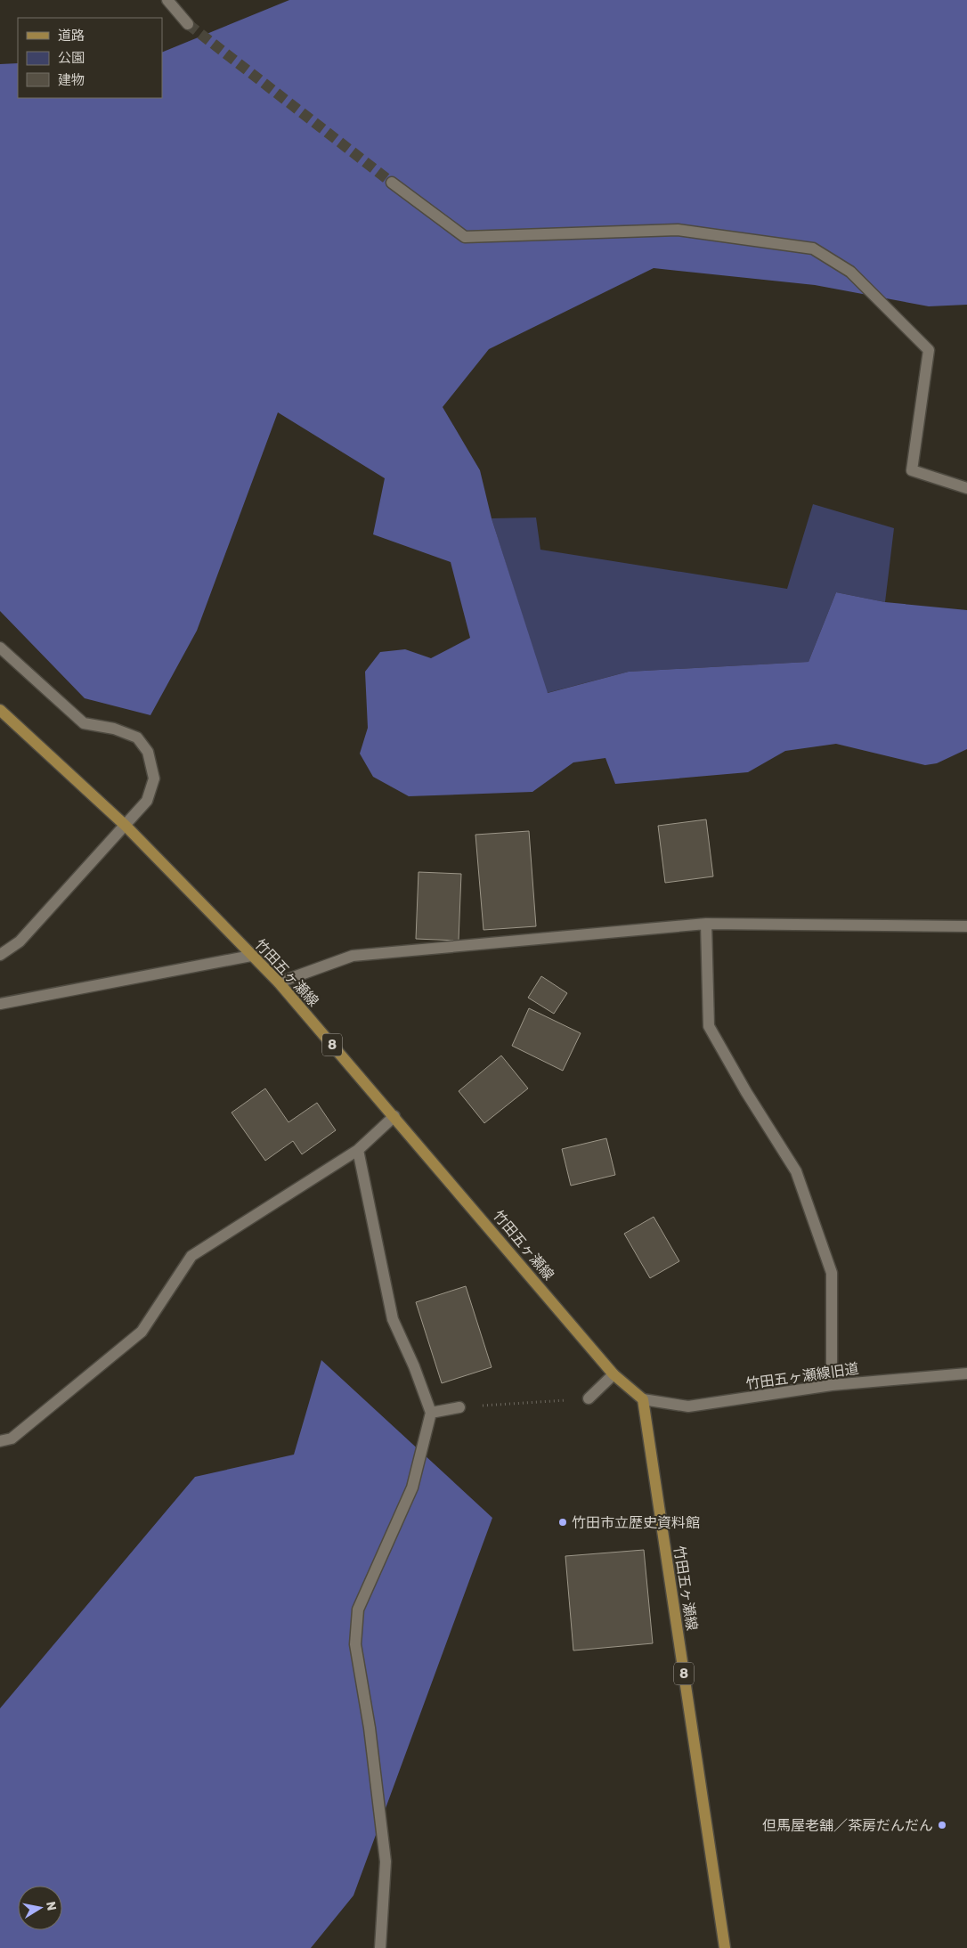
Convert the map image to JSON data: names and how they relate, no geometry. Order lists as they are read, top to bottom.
{
  "streets": {
    "main road": ["竹田五ヶ瀬線", "8"],
    "street": ["竹田五ヶ瀬線旧道"]
  },
  "crossings": [
    ["竹田五ヶ瀬線", "竹田五ヶ瀬線旧道"]
  ],
  "places": ["竹田市立歴史資料館", "但馬屋老舗／茶房だんだん"],
  "legend": ["道路", "公園", "建物"],
  "north": "right"
}
